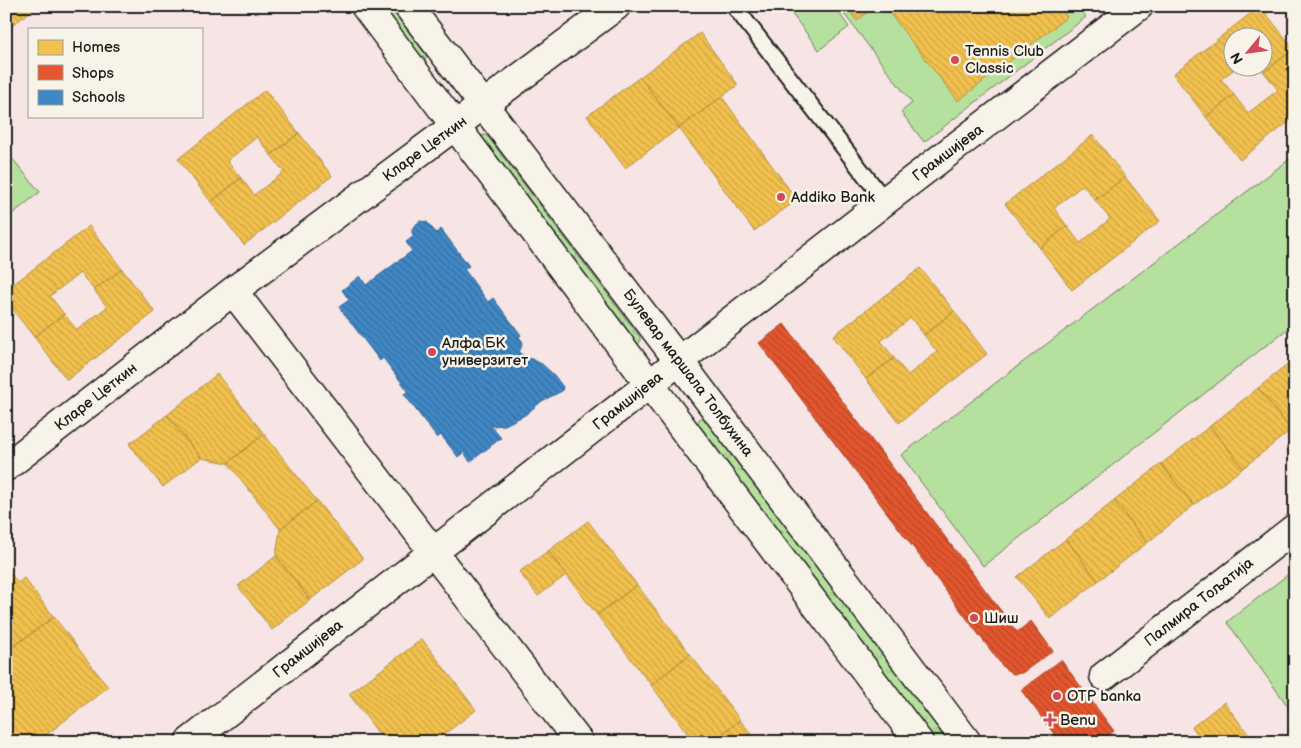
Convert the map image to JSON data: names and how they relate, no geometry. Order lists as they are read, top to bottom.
{
  "streets": {
    "street": [
      "Кларе Цеткин",
      "Грамшијева",
      "Булевар маршала Толбухина",
      "Палмира Тољатија"
    ]
  },
  "crossings": [
    ["Кларе Цеткин", "Булевар маршала Толбухина"],
    ["Грамшијева", "Булевар маршала Толбухина"]
  ],
  "places": {
    "other": [
      "Tennis Club Classic",
      "Addiko Bank",
      "Алфа БК универзитет",
      "Шиш",
      "OTP banka"
    ],
    "health": ["Benu"]
  },
  "legend": ["Homes", "Shops", "Schools"],
  "north": "bottom left"
}
